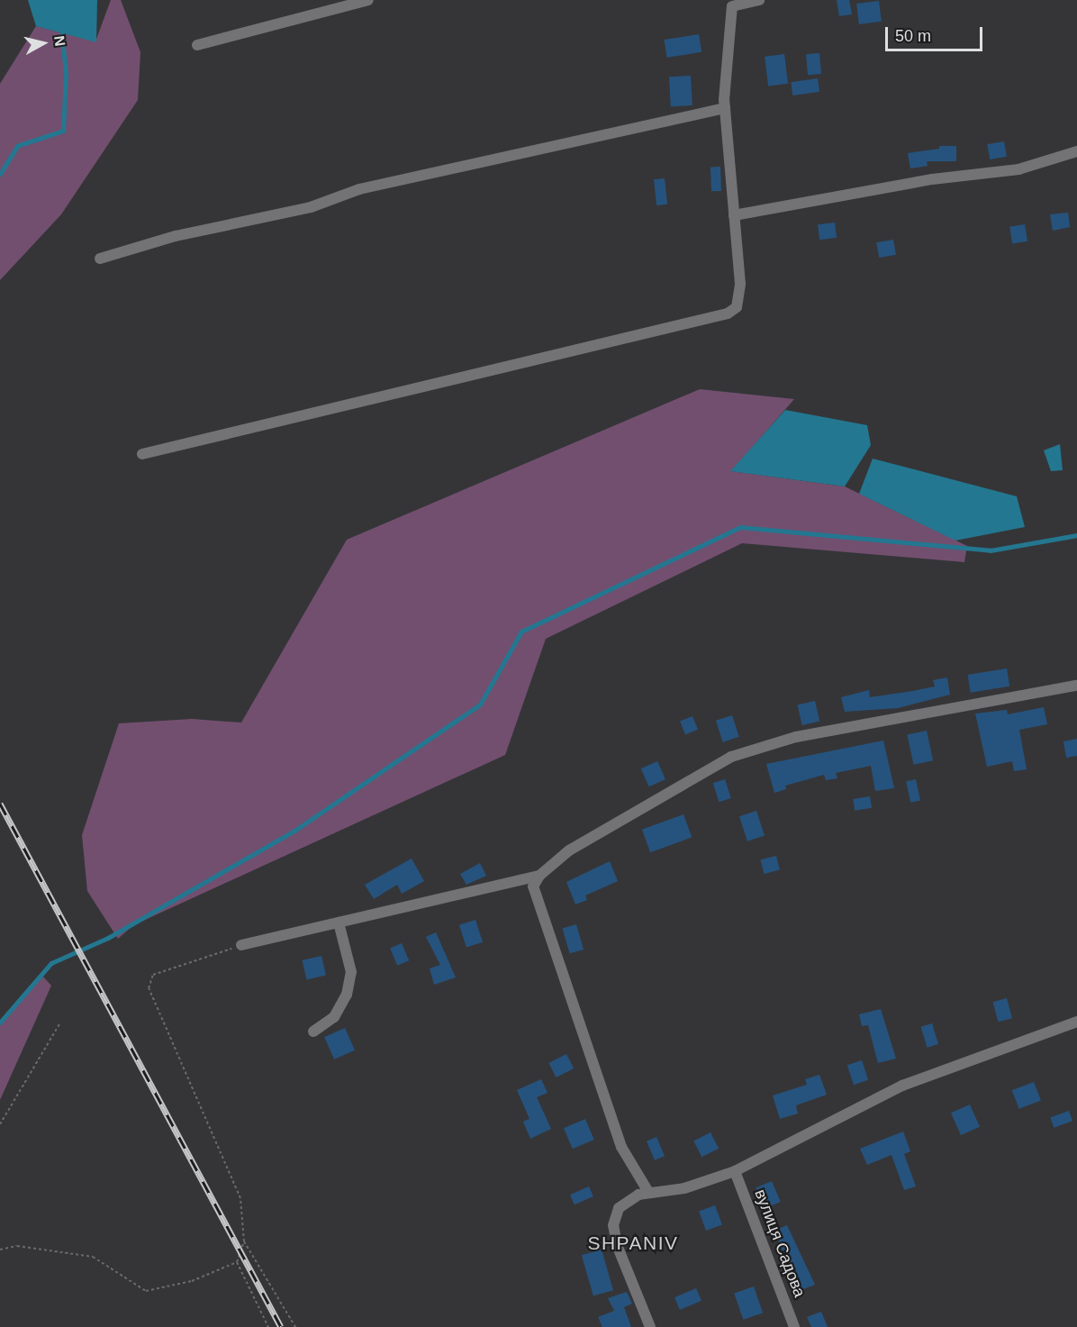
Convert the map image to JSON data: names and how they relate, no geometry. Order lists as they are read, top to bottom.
{
  "streets": {
    "street": ["вулиця Садова"]
  },
  "districts": ["SHPANIV"],
  "scale_bar": "50 m",
  "north": "right"
}
